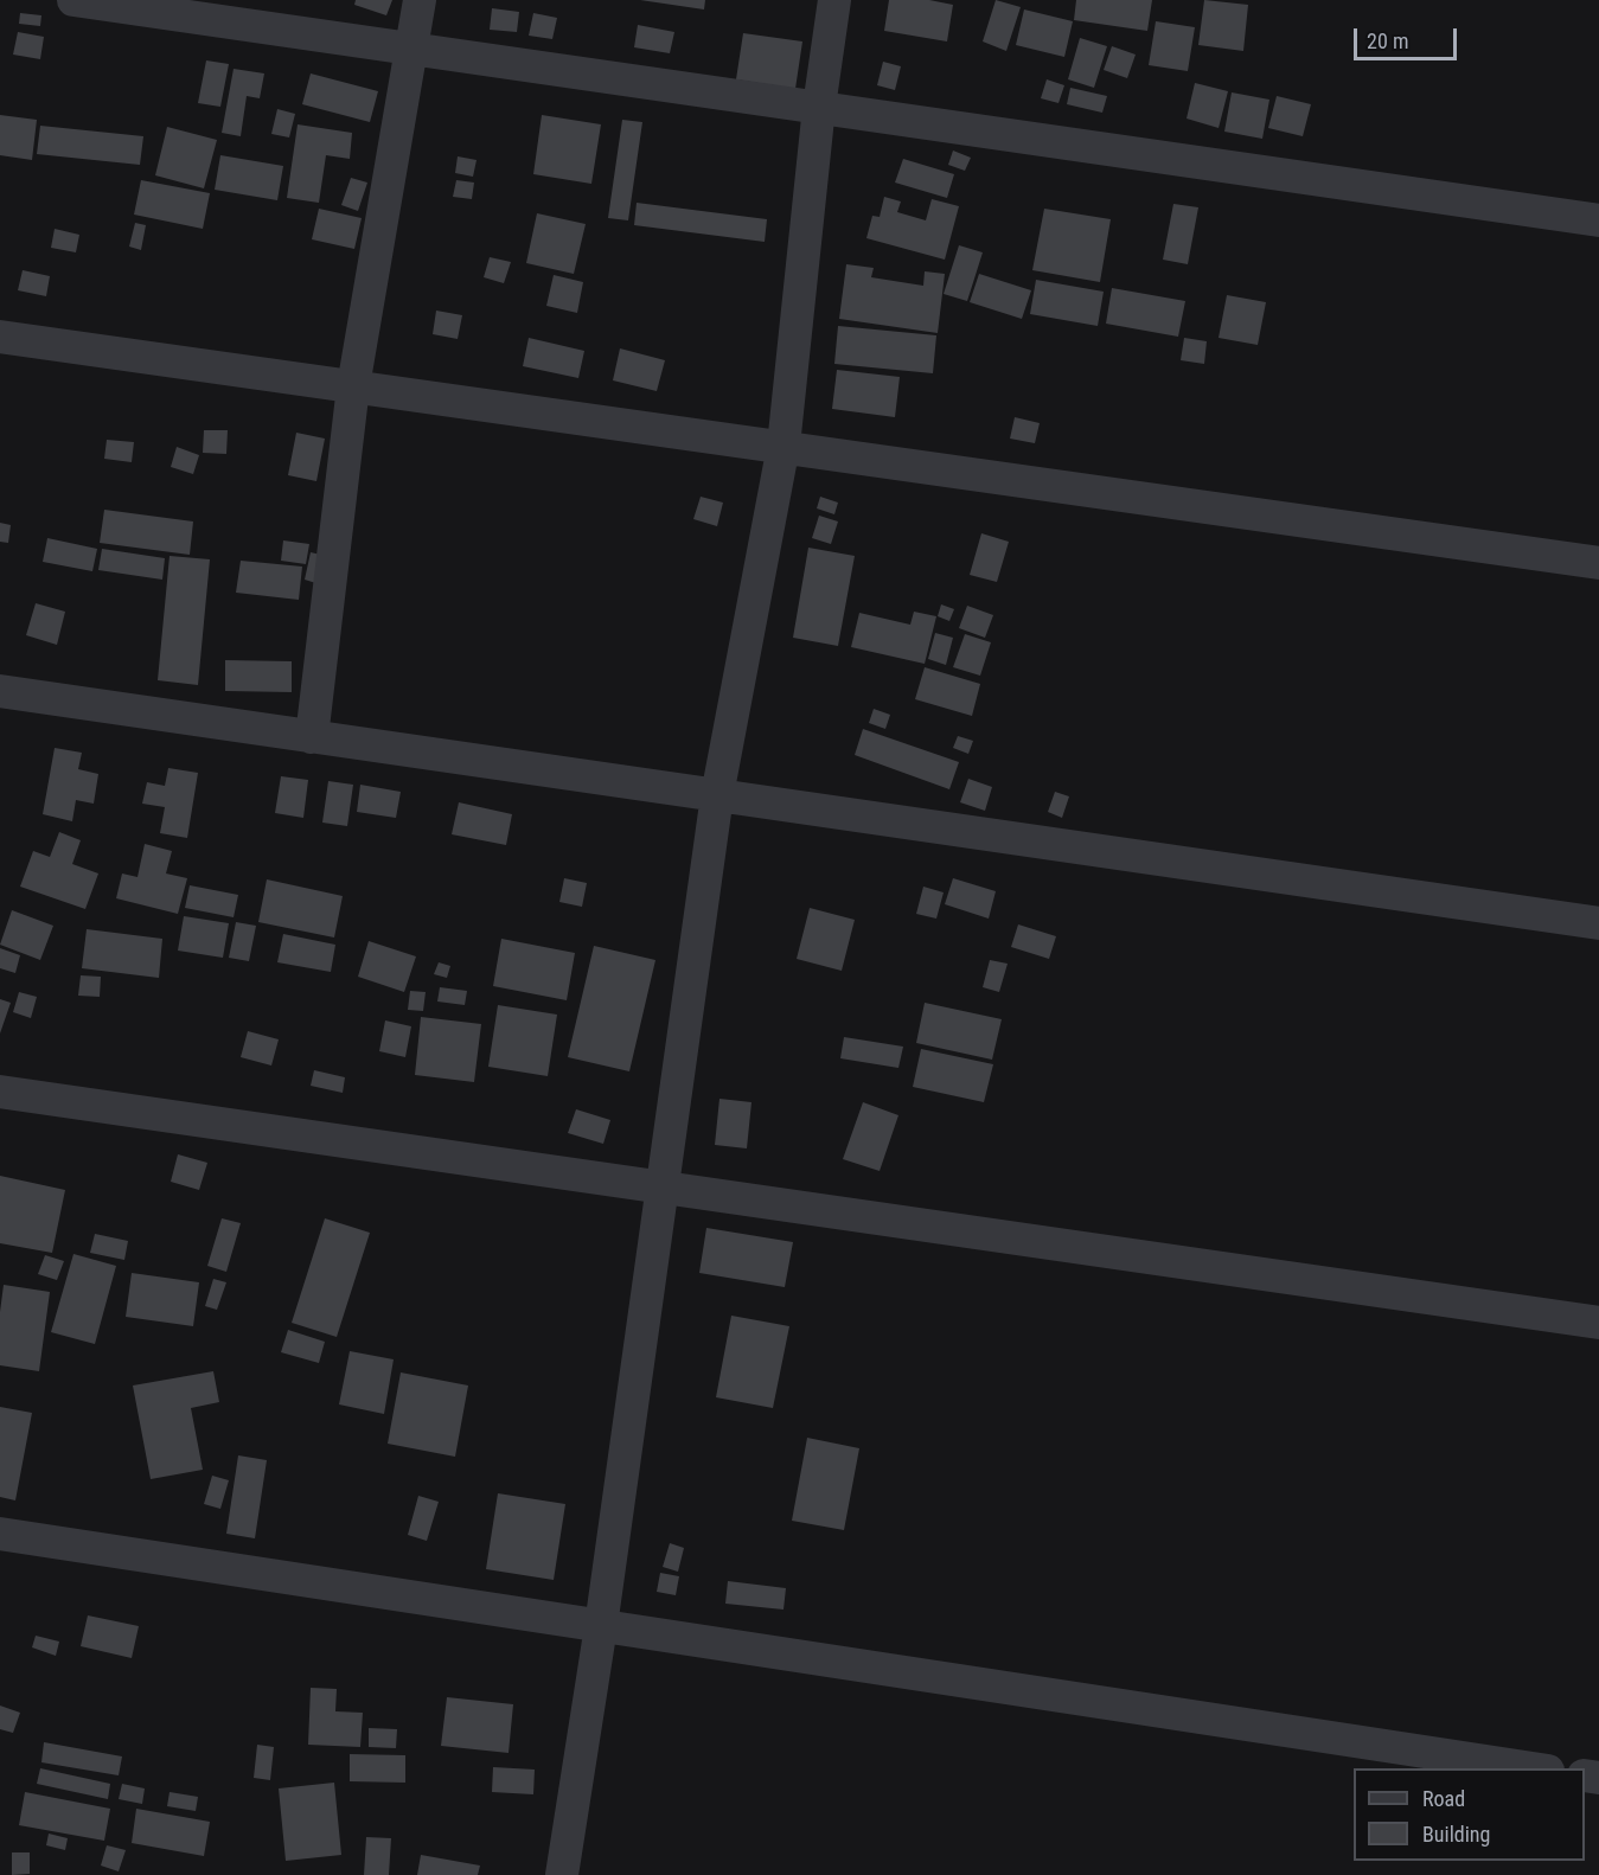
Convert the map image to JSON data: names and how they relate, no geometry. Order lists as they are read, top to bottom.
{
  "legend": ["Road", "Building"],
  "scale_bar": "20 m"
}
